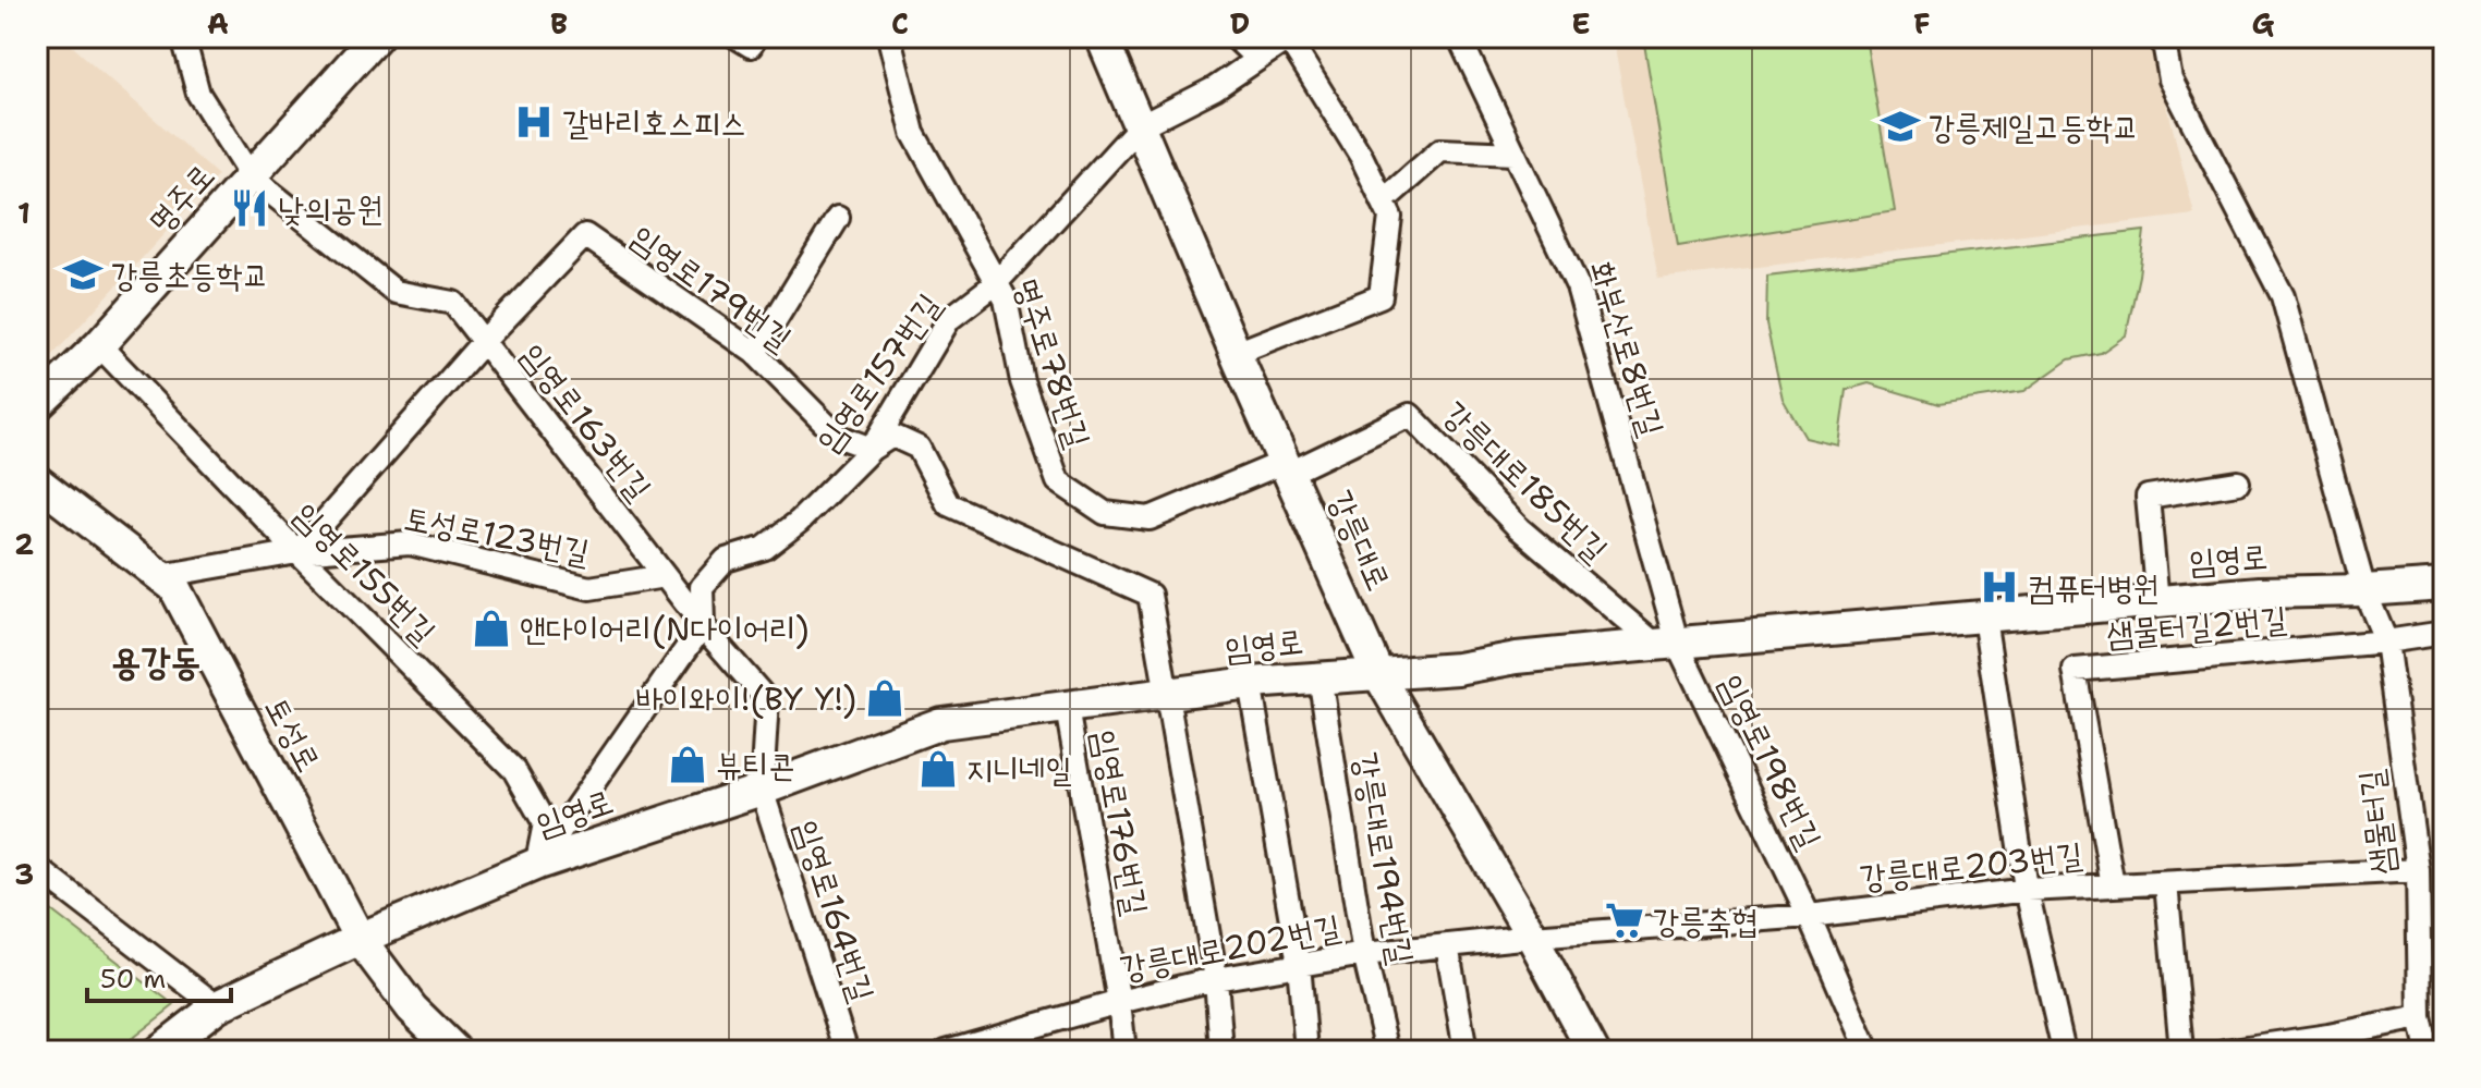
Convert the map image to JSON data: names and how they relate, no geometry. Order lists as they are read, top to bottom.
{
  "streets": {
    "street": [
      "명주로",
      "임영로179번길",
      "화부산로8번길",
      "명주로78번길",
      "임영로157번길",
      "임영로163번길",
      "강릉대로185번길",
      "토성로123번길",
      "강릉대로",
      "임영로",
      "임영로155번길",
      "샘물터길2번길",
      "토성로",
      "임영로198번길",
      "임영로176번길",
      "샘물터길",
      "강릉대로194번길",
      "강릉대로203번길",
      "임영로164번길",
      "강릉대로202번길"
    ]
  },
  "crossings": [
    ["명주로", "임영로163번길"],
    ["명주로", "임영로155번길"],
    ["임영로179번길", "임영로157번길"],
    ["임영로179번길", "임영로163번길"],
    ["임영로179번길", "토성로123번길"],
    ["임영로179번길", "임영로155번길"],
    ["화부산로8번길", "강릉대로185번길"],
    ["화부산로8번길", "임영로"],
    ["화부산로8번길", "임영로198번길"],
    ["명주로78번길", "임영로157번길"],
    ["명주로78번길", "강릉대로185번길"],
    ["명주로78번길", "강릉대로"],
    ["임영로157번길", "임영로163번길"],
    ["임영로157번길", "강릉대로"],
    ["임영로163번길", "토성로123번길"],
    ["임영로163번길", "임영로"],
    ["임영로163번길", "임영로164번길"],
    ["강릉대로185번길", "강릉대로"],
    ["강릉대로185번길", "임영로"],
    ["강릉대로185번길", "임영로198번길"],
    ["토성로123번길", "임영로155번길"],
    ["토성로123번길", "토성로"],
    ["강릉대로", "임영로"],
    ["강릉대로", "강릉대로203번길"],
    ["강릉대로", "강릉대로202번길"],
    ["임영로", "임영로155번길"],
    ["임영로", "토성로"],
    ["임영로", "임영로198번길"],
    ["임영로", "임영로176번길"],
    ["임영로", "샘물터길"],
    ["임영로", "강릉대로194번길"],
    ["임영로", "임영로164번길"],
    ["샘물터길2번길", "샘물터길"],
    ["샘물터길2번길", "강릉대로203번길"],
    ["임영로198번길", "강릉대로203번길"],
    ["임영로176번길", "강릉대로202번길"],
    ["샘물터길", "강릉대로203번길"],
    ["강릉대로194번길", "강릉대로202번길"],
    ["강릉대로203번길", "강릉대로202번길"]
  ],
  "districts": ["용강동"],
  "places": {
    "hospital": ["갈바리호스피스", "컴퓨터병원"],
    "school or university": ["강릉제일고등학교", "강릉초등학교"],
    "restaurant": ["낮의공원"],
    "shop": [
      "앤다이어리(N다이어리)",
      "바이와이!(BY Y!)",
      "뷰티콘",
      "지니네일"
    ],
    "supermarket": ["강릉축협"]
  },
  "scale_bar": "50 m",
  "grid": {
    "columns": [
      "A",
      "B",
      "C",
      "D",
      "E",
      "F",
      "G"
    ],
    "rows": ["1", "2", "3"]
  }
}
